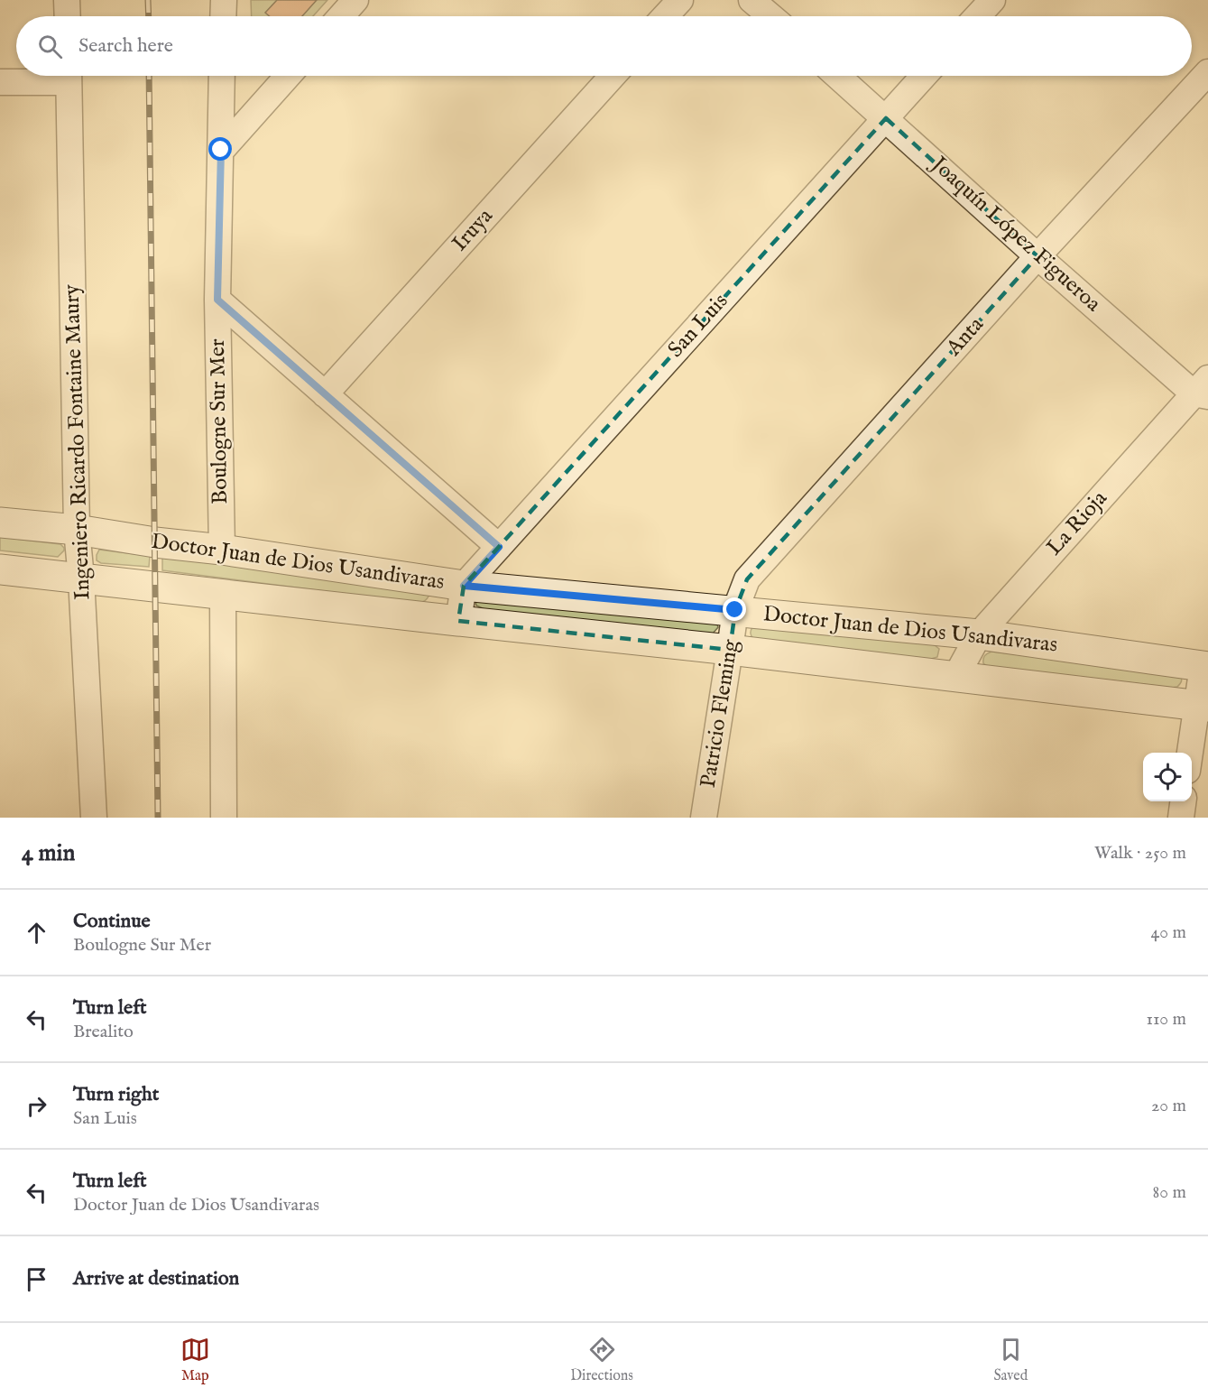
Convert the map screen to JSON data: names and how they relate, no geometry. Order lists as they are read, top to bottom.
{
  "streets": {
    "main road": ["Doctor Juan de Dios Usandivaras"],
    "street": [
      "Iruya",
      "Joaquín López Figueroa",
      "San Luis",
      "Anta",
      "Boulogne Sur Mer",
      "Ingeniero Ricardo Fontaine Maury",
      "La Rioja",
      "Patricio Fleming"
    ]
  },
  "crossings": [
    ["Joaquín López Figueroa", "San Luis"],
    ["Joaquín López Figueroa", "Anta"],
    ["Joaquín López Figueroa", "La Rioja"],
    ["San Luis", "Doctor Juan de Dios Usandivaras"],
    ["Anta", "Doctor Juan de Dios Usandivaras"],
    ["Anta", "Patricio Fleming"],
    ["Boulogne Sur Mer", "Doctor Juan de Dios Usandivaras"],
    ["Ingeniero Ricardo Fontaine Maury", "Doctor Juan de Dios Usandivaras"],
    ["La Rioja", "Doctor Juan de Dios Usandivaras"],
    ["Doctor Juan de Dios Usandivaras", "Patricio Fleming"]
  ],
  "page": {
    "search": "Search here",
    "heading": ["4 min", "Walk · 250 m"],
    "list": [
      ["Continue", "Boulogne Sur Mer", "40 m"],
      ["Turn left", "Brealito", "110 m"],
      ["Turn right", "San Luis", "20 m"],
      ["Turn left", "Doctor Juan de Dios Usandivaras", "80 m"],
      "Arrive at destination"
    ],
    "nav": ["Map", "Directions", "Saved"]
  }
}
